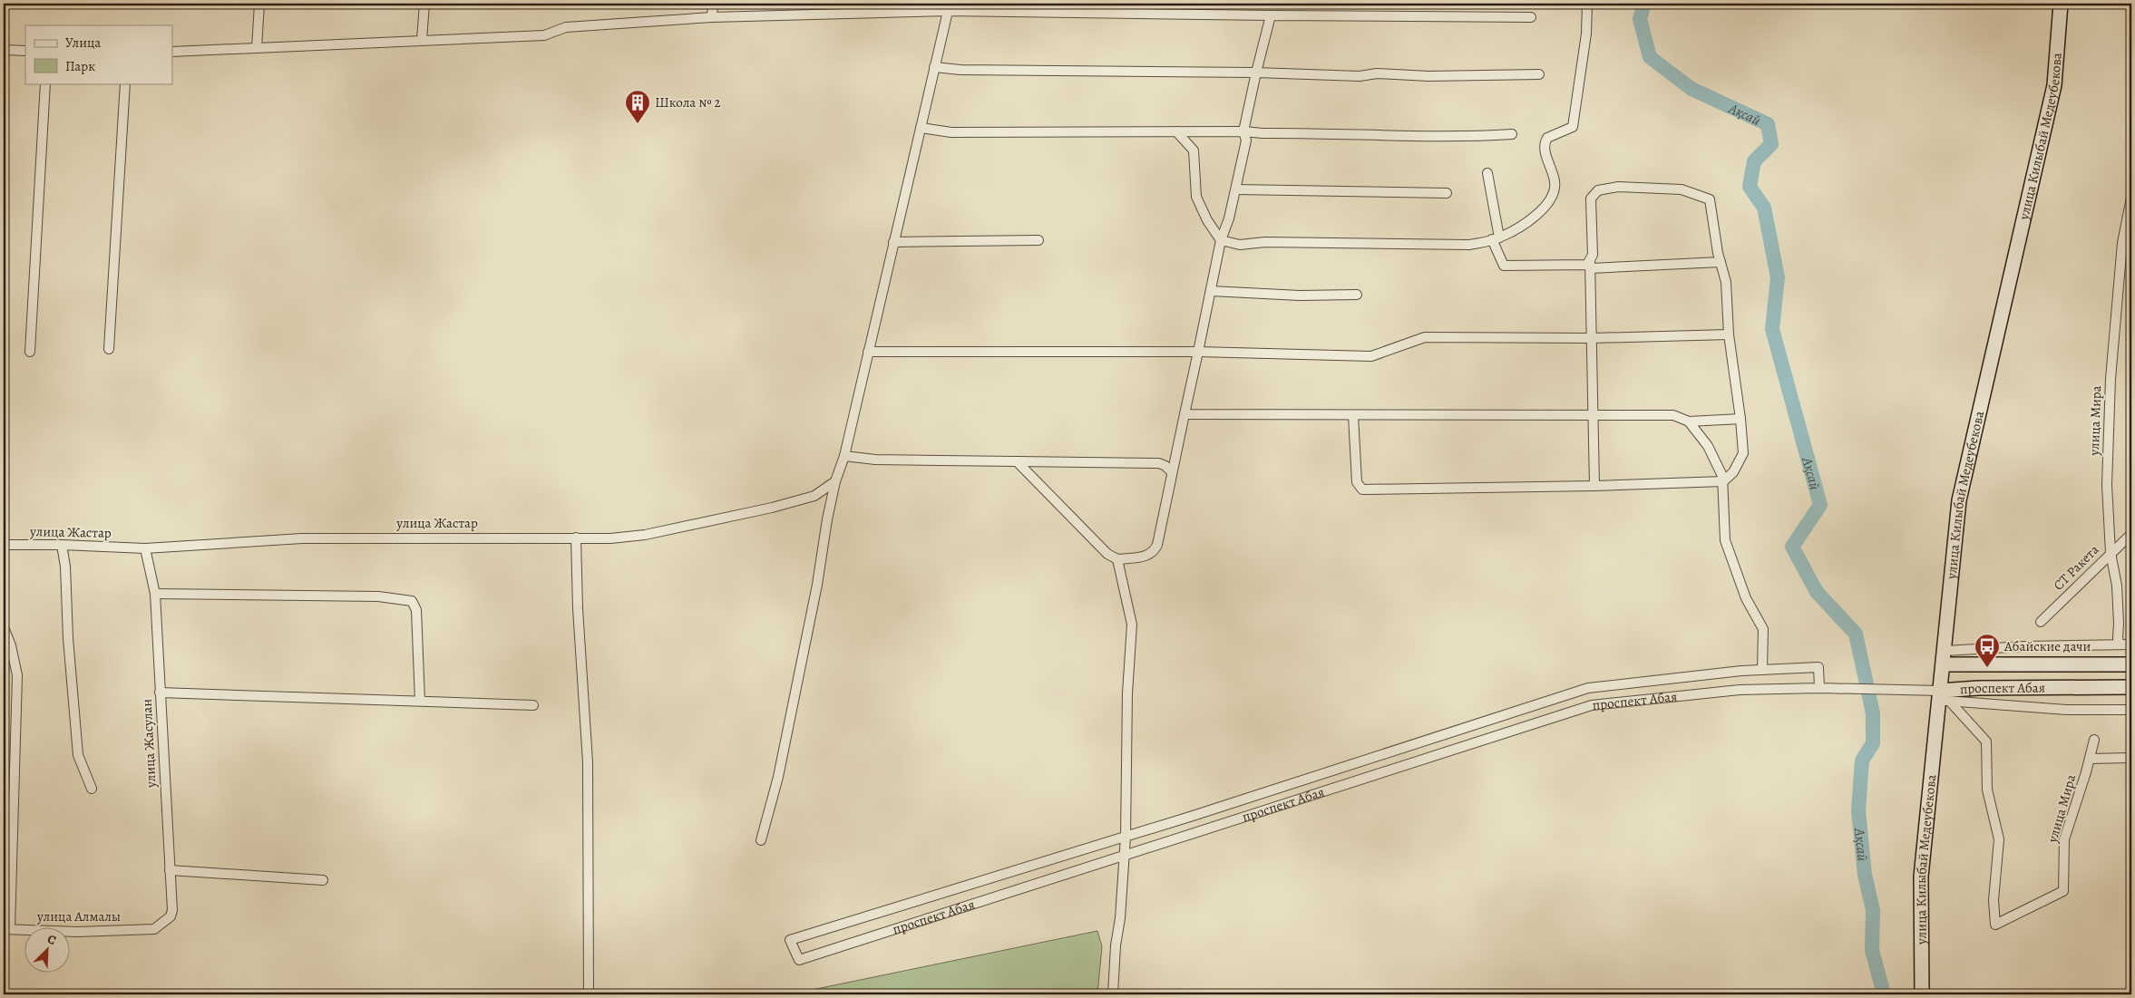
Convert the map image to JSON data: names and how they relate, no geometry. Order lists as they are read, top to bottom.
{
  "streets": {
    "main road": ["улица Килыбай Медеубекова", "проспект Абая"],
    "street": [
      "улица Мира",
      "улица Жастар",
      "СТ Ракета",
      "улица Жасулан",
      "улица Алмалы"
    ]
  },
  "crossings": [
    ["улица Килыбай Медеубекова", "улица Мира"],
    ["улица Килыбай Медеубекова", "проспект Абая"],
    ["улица Мира", "СТ Ракета"],
    ["улица Мира", "проспект Абая"],
    ["улица Жастар", "улица Жасулан"],
    ["улица Жасулан", "улица Алмалы"]
  ],
  "water": ["Ақсай"],
  "places": {
    "building": ["Школа № 2"],
    "bus stop": ["Абайские дачи"]
  },
  "legend": ["Улица", "Парк"],
  "north": "top right"
}
